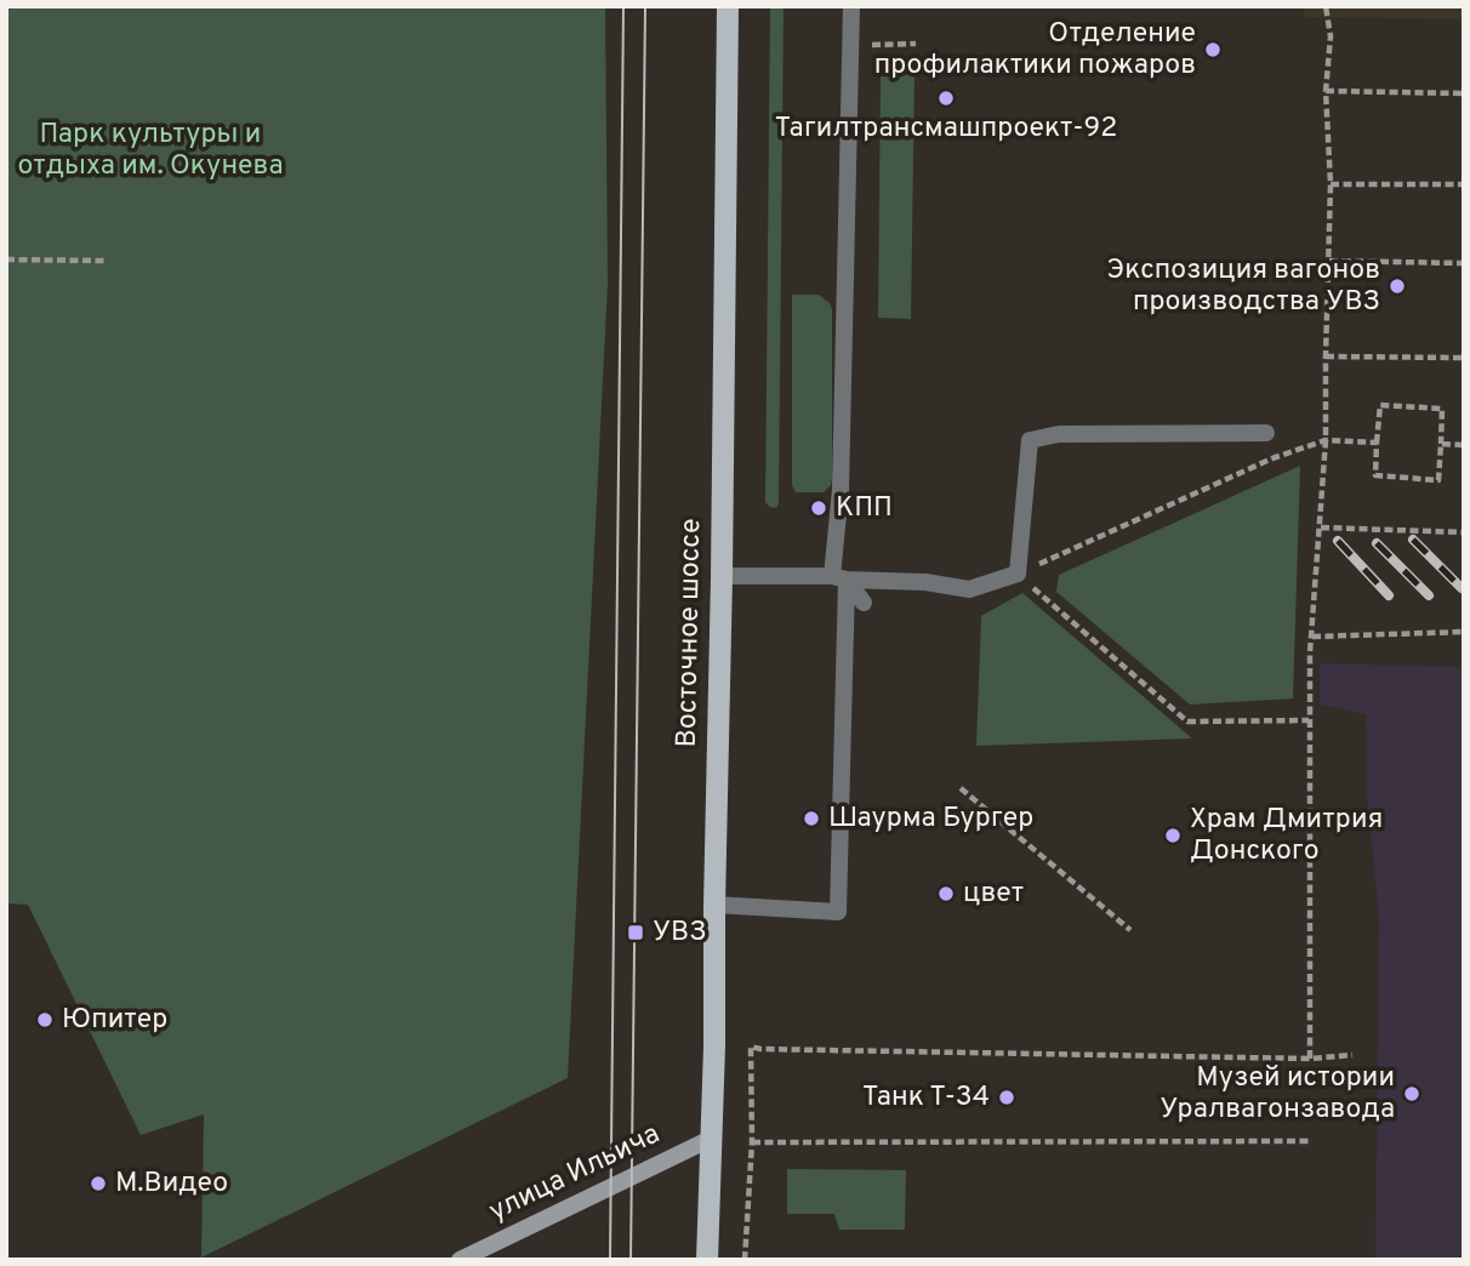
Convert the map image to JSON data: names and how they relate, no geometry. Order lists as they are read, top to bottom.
{
  "streets": {
    "main road": ["Восточное шоссе"],
    "street": ["улица Ильича"]
  },
  "crossings": [
    ["Восточное шоссе", "улица Ильича"]
  ],
  "parks": ["Парк культуры и отдыха им. Окунева"],
  "places": {
    "other": [
      "Отделение профилактики пожаров",
      "Тагилтрансмашпроект-92",
      "Экспозиция вагонов производства УВЗ",
      "КПП",
      "Шаурма Бургер",
      "Храм Дмитрия Донского",
      "цвет",
      "Юпитер",
      "Музей истории Уралвагонзавода",
      "Танк Т-34",
      "М.Видео"
    ],
    "transit": ["УВЗ"]
  }
}
